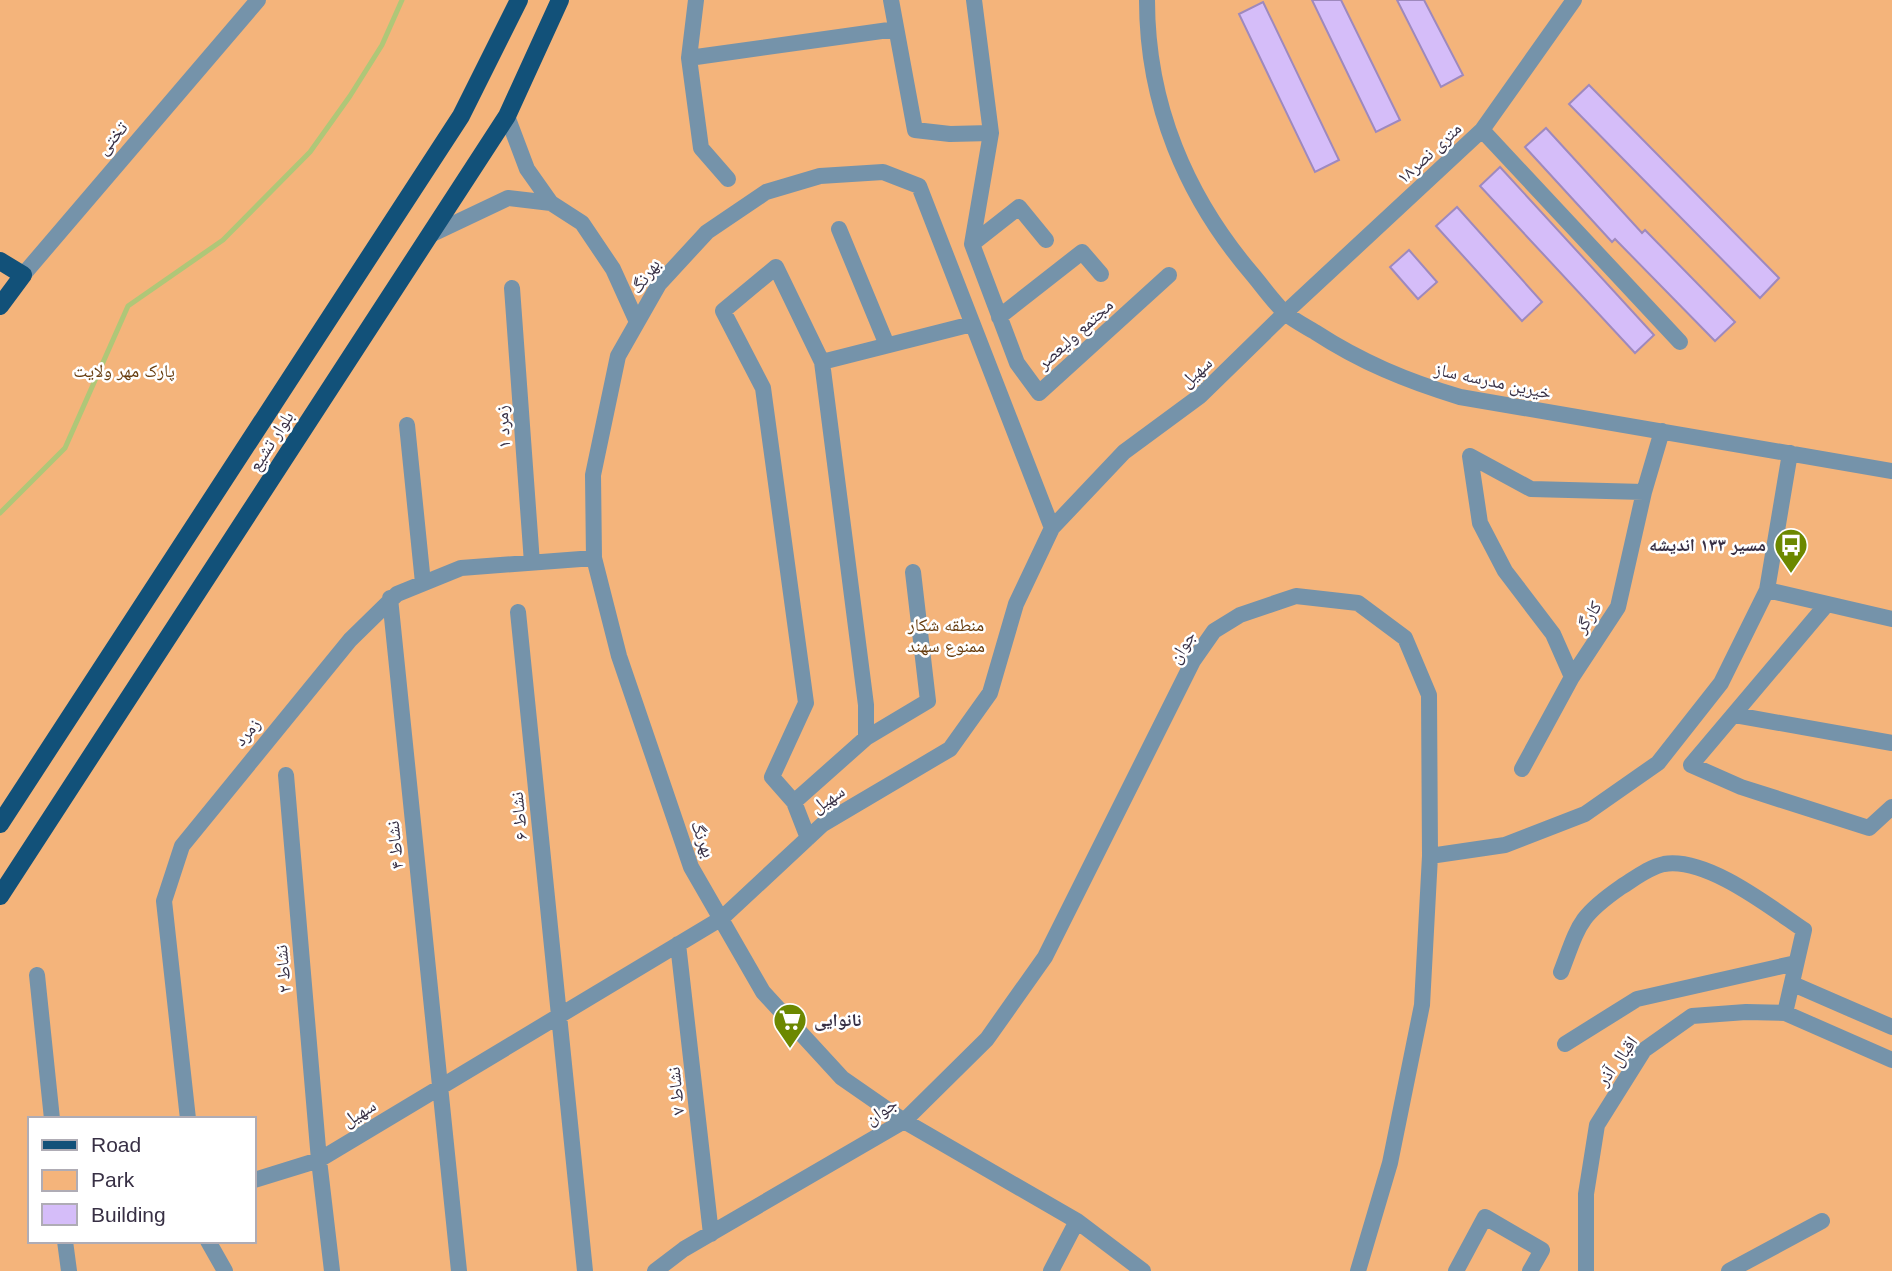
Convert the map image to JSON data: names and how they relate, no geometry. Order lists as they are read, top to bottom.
{
  "streets": {
    "main road": ["تختی", "بلوار تشیع"],
    "street": [
      "۱۸متری نصر",
      "بهرنگ",
      "مجتمع ولیعصر",
      "سهیل",
      "خیرین مدرسه ساز",
      "زمرد ۱",
      "کارگر",
      "جوان",
      "زمرد",
      "نشاط ۶",
      "نشاط ۴",
      "نشاط ۲",
      "اقبال آذر",
      "نشاط ۷"
    ]
  },
  "crossings": [
    ["۱۸متری نصر", "سهیل"],
    ["۱۸متری نصر", "خیرین مدرسه ساز"],
    ["بهرنگ", "سهیل"],
    ["بهرنگ", "جوان"],
    ["بهرنگ", "زمرد"],
    ["سهیل", "خیرین مدرسه ساز"],
    ["سهیل", "نشاط ۶"],
    ["سهیل", "نشاط ۴"],
    ["سهیل", "نشاط ۲"],
    ["سهیل", "نشاط ۷"],
    ["خیرین مدرسه ساز", "کارگر"],
    ["زمرد ۱", "زمرد"],
    ["جوان", "نشاط ۷"],
    ["زمرد", "نشاط ۴"]
  ],
  "parks": ["پارک مهر ولایت", "منطقه شکار ممنوع سهند"],
  "places": {
    "bus stop": ["مسیر ۱۳۳ اندیشه"],
    "supermarket": ["نانوایی"]
  },
  "legend": ["Road", "Park", "Building"]
}
